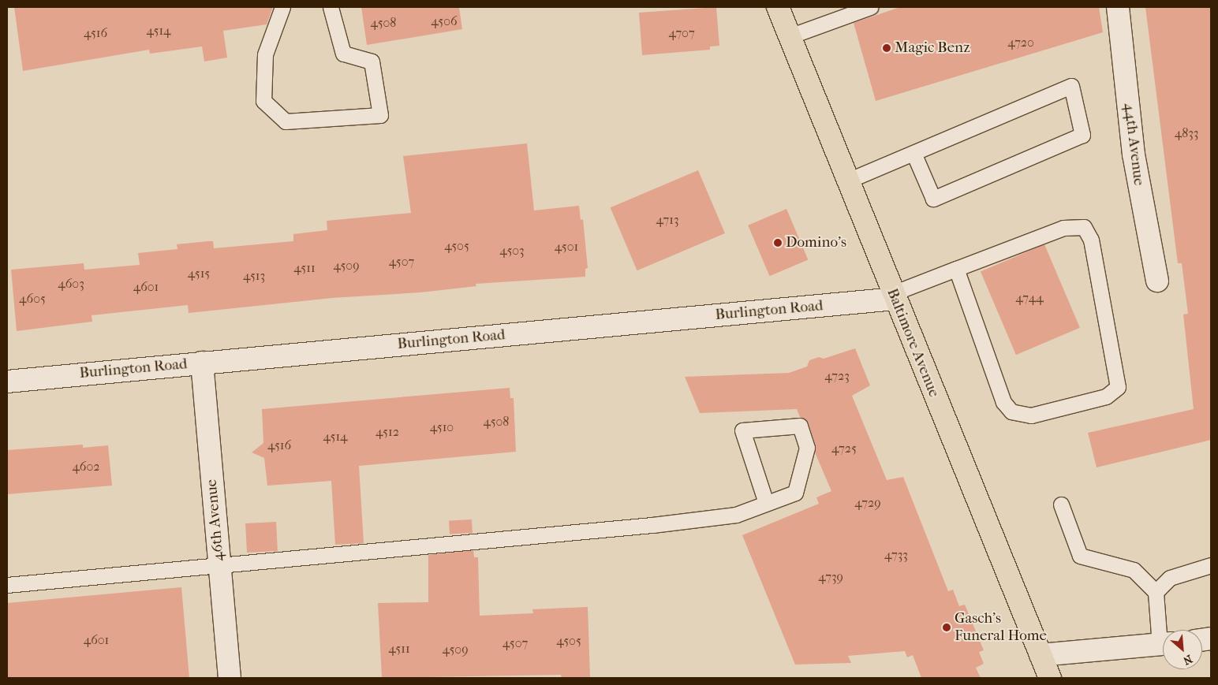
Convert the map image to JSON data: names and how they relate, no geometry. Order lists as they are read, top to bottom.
{
  "streets": {
    "main road": ["Baltimore Avenue"],
    "street": ["44th Avenue", "Burlington Road", "46th Avenue"]
  },
  "crossings": [
    ["Burlington Road", "Baltimore Avenue"],
    ["Burlington Road", "46th Avenue"]
  ],
  "places": ["Magic Benz", "Domino's", "Gasch's Funeral Home"],
  "house_numbers": [
    "4506",
    "4508",
    "4514",
    "4516",
    "4707",
    "4720",
    "4833",
    "4713",
    "4505",
    "4501",
    "4503",
    "4507",
    "4509",
    "4511",
    "4515",
    "4513",
    "4603",
    "4601",
    "4744",
    "4605",
    "4723",
    "4508",
    "4510",
    "4512",
    "4514",
    "4516",
    "4725",
    "4602",
    "4729",
    "4733",
    "4739",
    "4601",
    "4505",
    "4507",
    "4511",
    "4509"
  ],
  "north": "bottom right"
}
